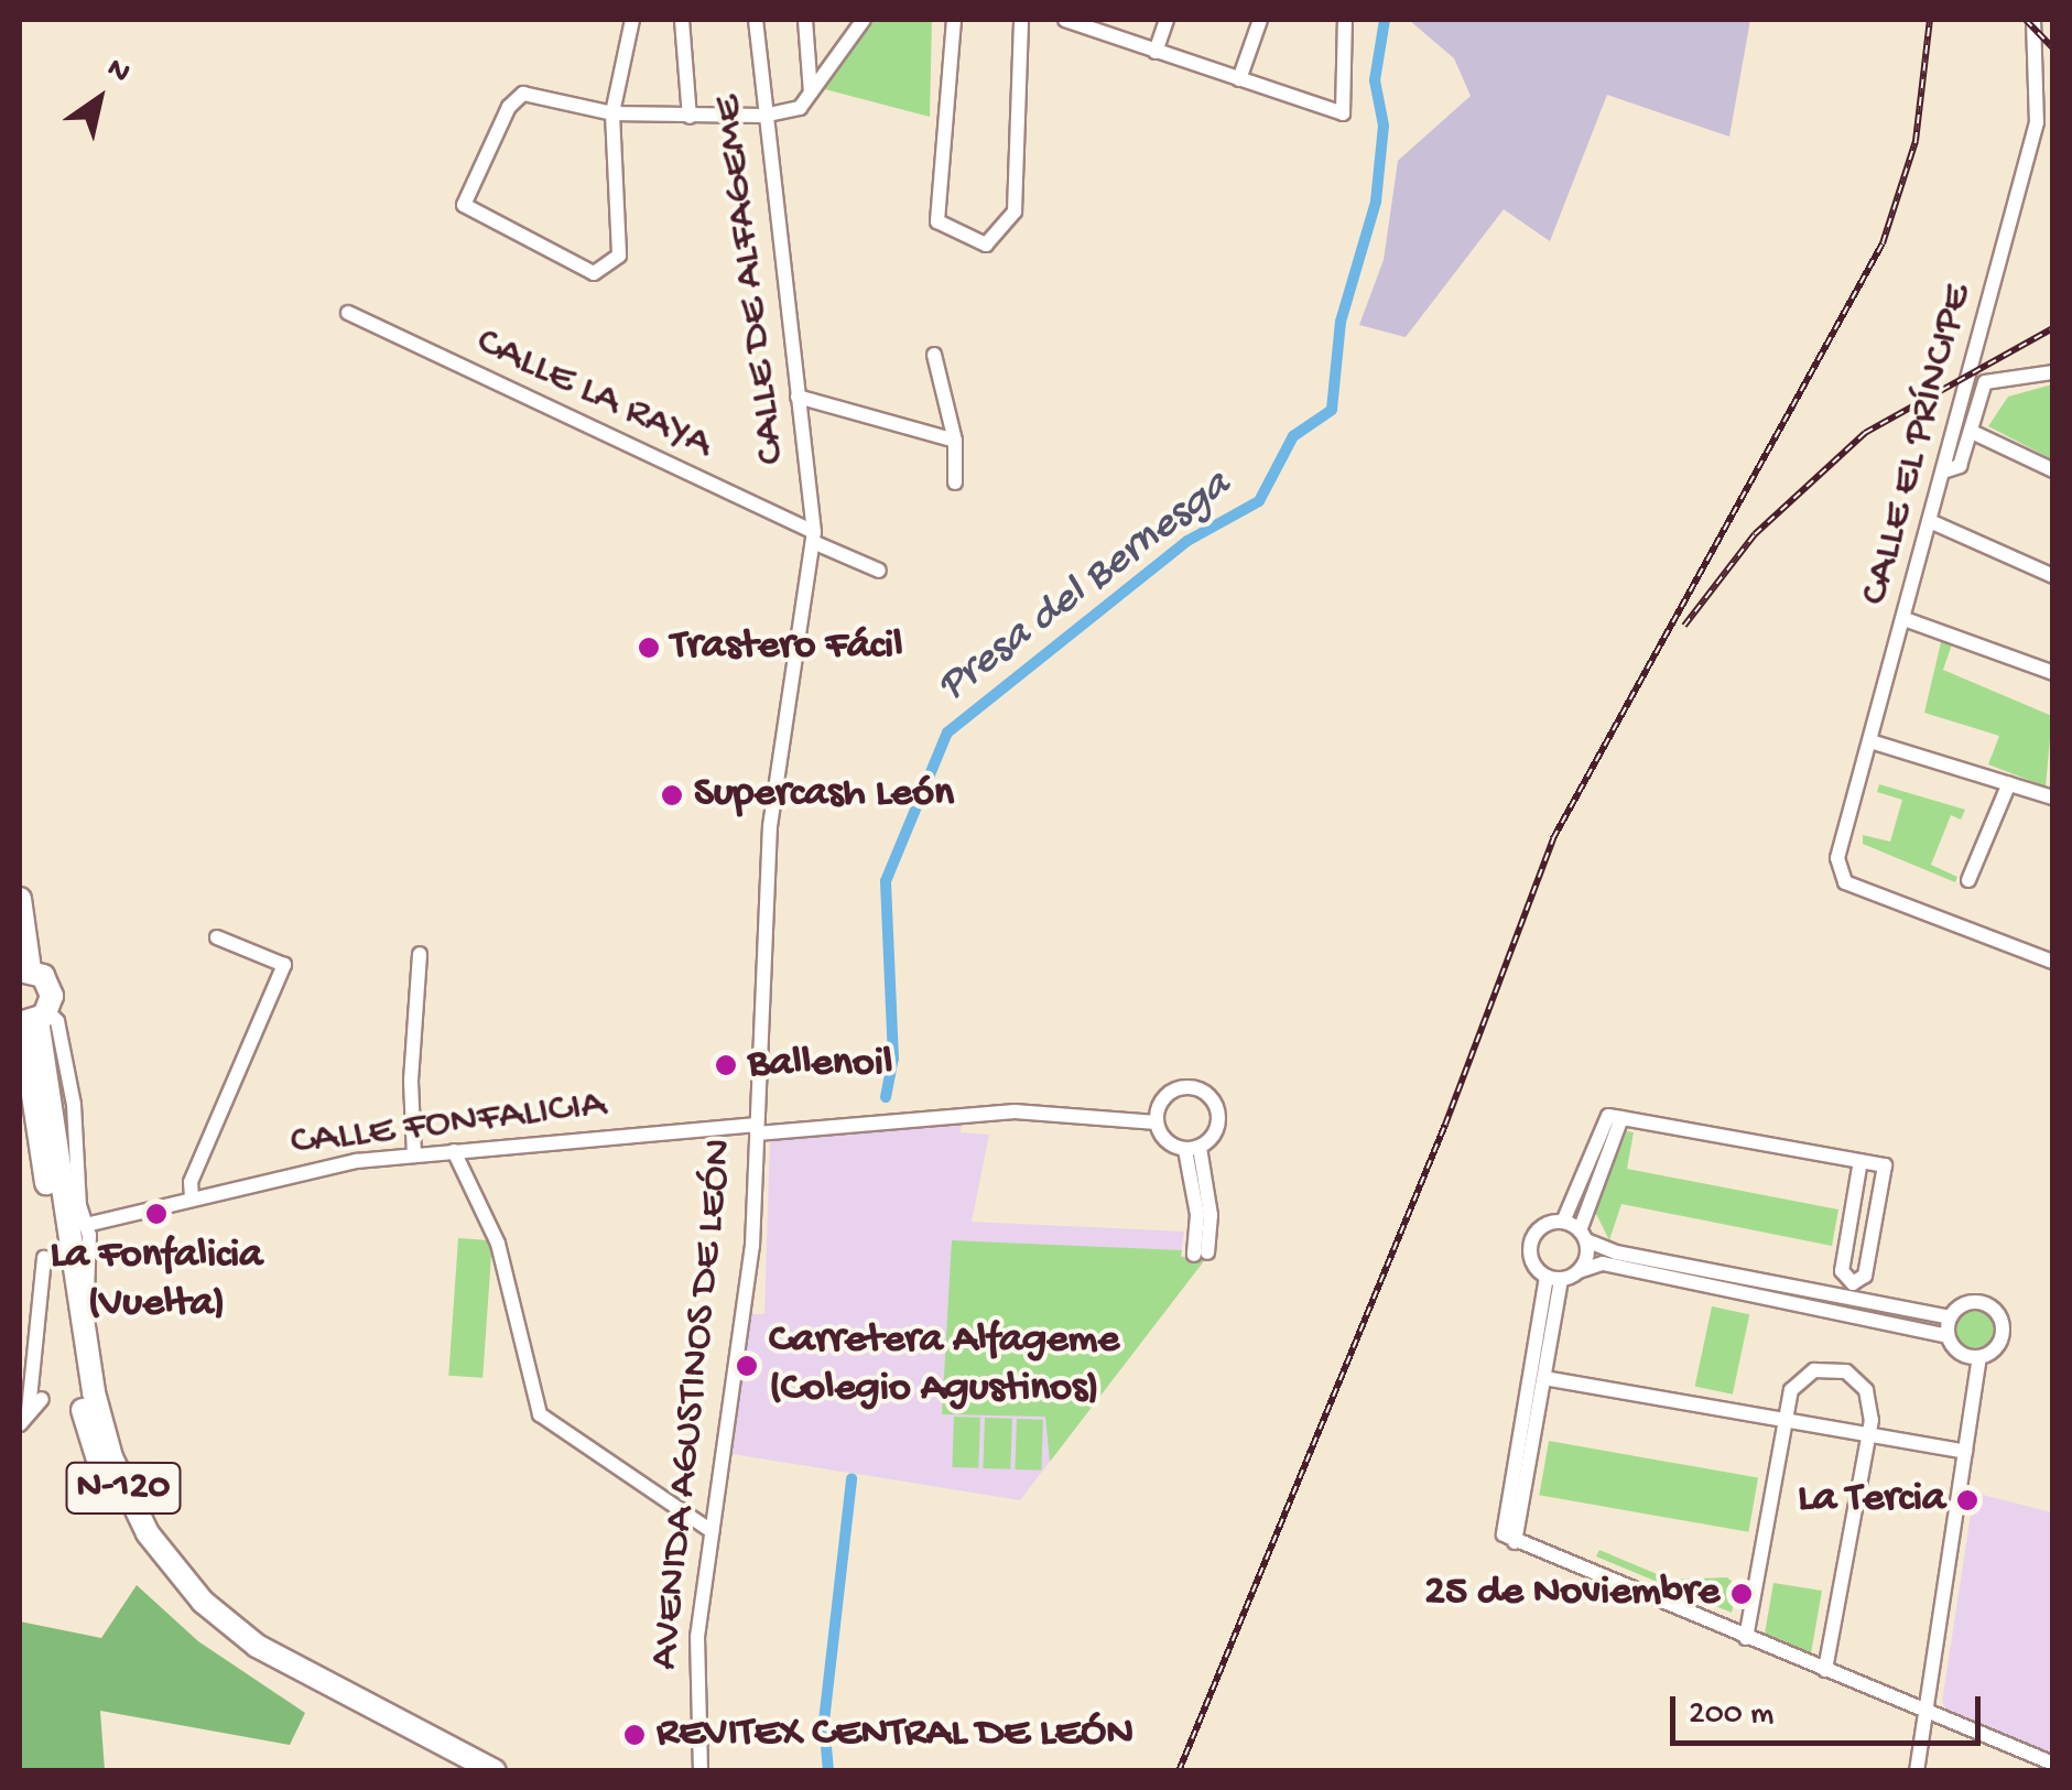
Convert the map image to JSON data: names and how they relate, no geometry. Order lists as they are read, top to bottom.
{
  "streets": {
    "highway": ["N-120"],
    "street": [
      "CALLE DE ALFAGEME",
      "CALLE LA RAYA",
      "CALLE EL PRÍNCIPE",
      "CALLE FONFALICIA",
      "AVENIDA AGUSTINOS DE LEÓN"
    ]
  },
  "crossings": [
    ["CALLE DE ALFAGEME", "CALLE LA RAYA"],
    ["CALLE DE ALFAGEME", "AVENIDA AGUSTINOS DE LEÓN"],
    ["CALLE LA RAYA", "AVENIDA AGUSTINOS DE LEÓN"],
    ["CALLE FONFALICIA", "AVENIDA AGUSTINOS DE LEÓN"]
  ],
  "water": ["Presa del Bernesga"],
  "places": [
    "Trastero Fácil",
    "Supercash León",
    "Ballenoil",
    "La Fonfalicia (Vuelta)",
    "Carretera Alfageme (Colegio Agustinos)",
    "La Tercia",
    "25 de Noviembre",
    "REVITEX CENTRAL DE LEÓN"
  ],
  "scale_bar": "200 m",
  "north": "top right"
}
